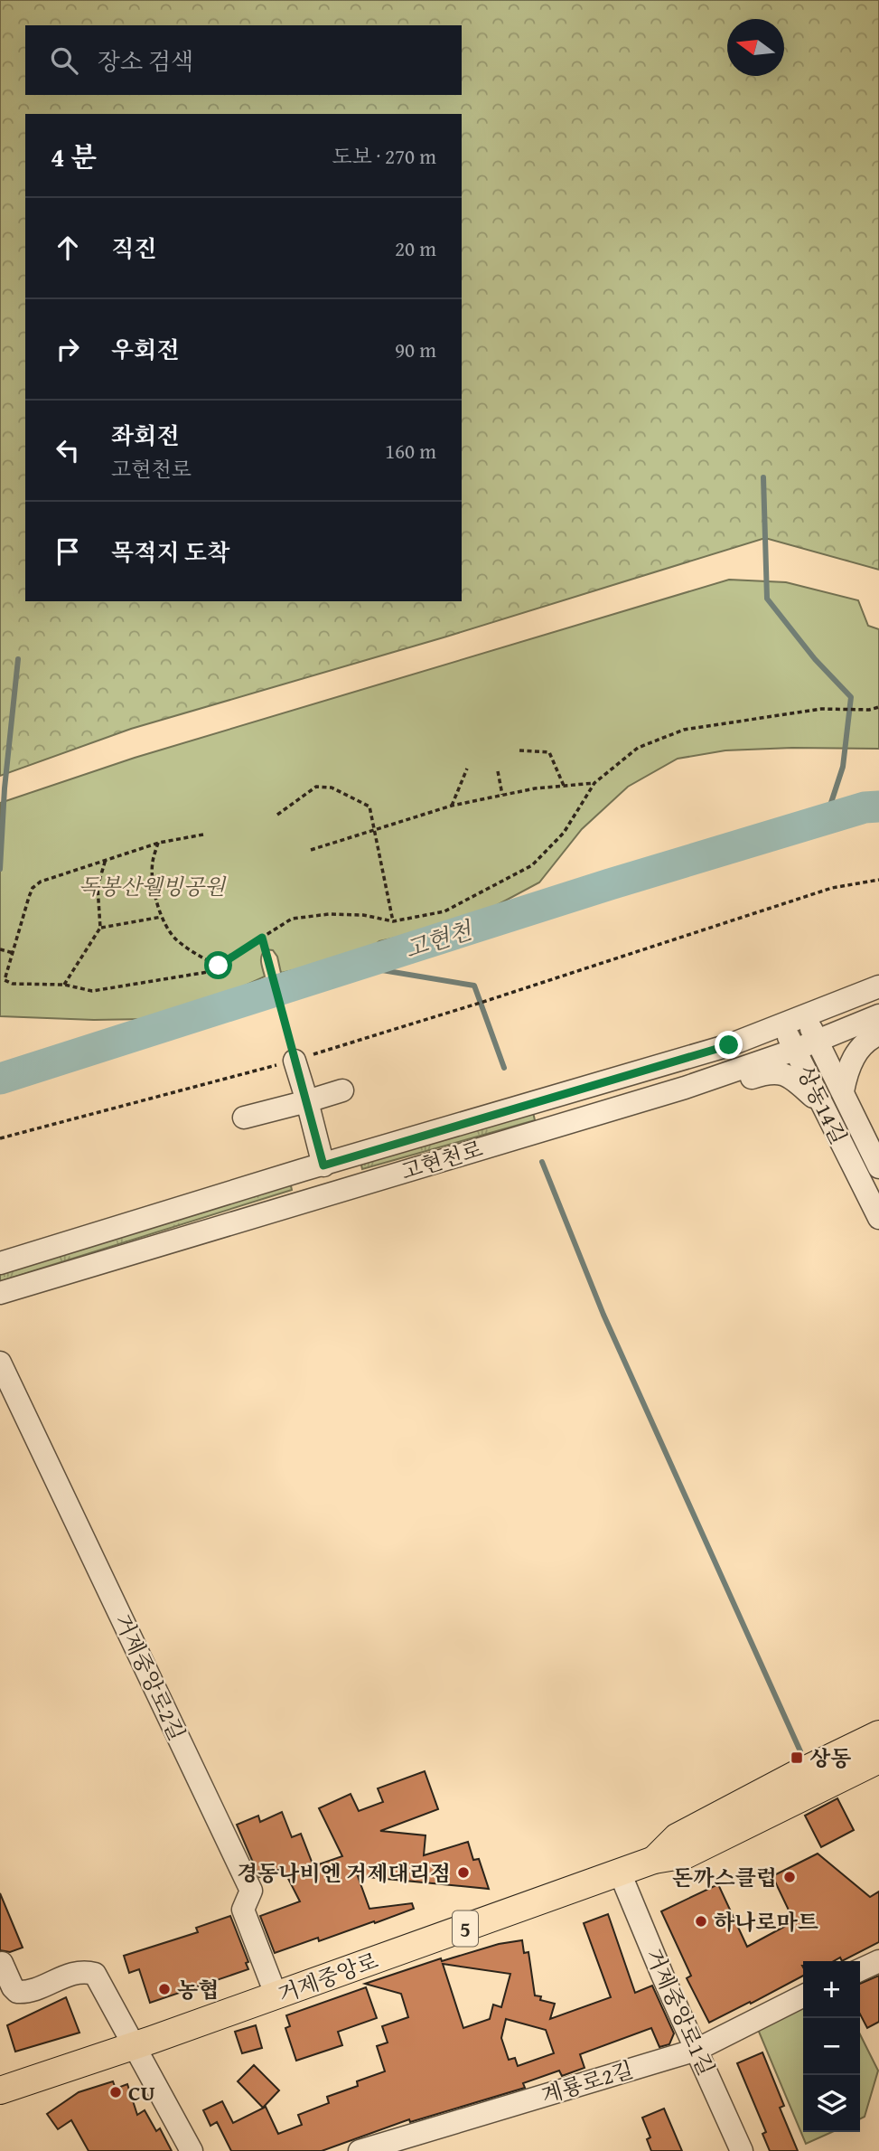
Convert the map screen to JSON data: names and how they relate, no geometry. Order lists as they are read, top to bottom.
{
  "streets": {
    "main road": ["5", "거제중앙로"],
    "street": [
      "상동14길",
      "고현천로",
      "거제중앙로2길",
      "거제중앙로1길",
      "계룡로2길"
    ]
  },
  "crossings": [
    ["상동14길", "고현천로"],
    ["거제중앙로2길", "거제중앙로"],
    ["거제중앙로", "거제중앙로1길"],
    ["거제중앙로1길", "계룡로2길"]
  ],
  "water": ["고현천"],
  "parks": ["독봉산웰빙공원"],
  "places": {
    "transit": ["상동"],
    "other": [
      "경동나비엔 거제대리점",
      "돈까스클럽",
      "하나로마트",
      "농협",
      "CU"
    ]
  },
  "north": "left",
  "page": {
    "search": "장소 검색",
    "heading": ["4 분", "도보 · 270 m"],
    "list": [
      ["직진", "20 m"],
      ["우회전", "90 m"],
      ["좌회전", "고현천로", "160 m"],
      "목적지 도착"
    ],
    "map_buttons": ["+", "−"]
  }
}
